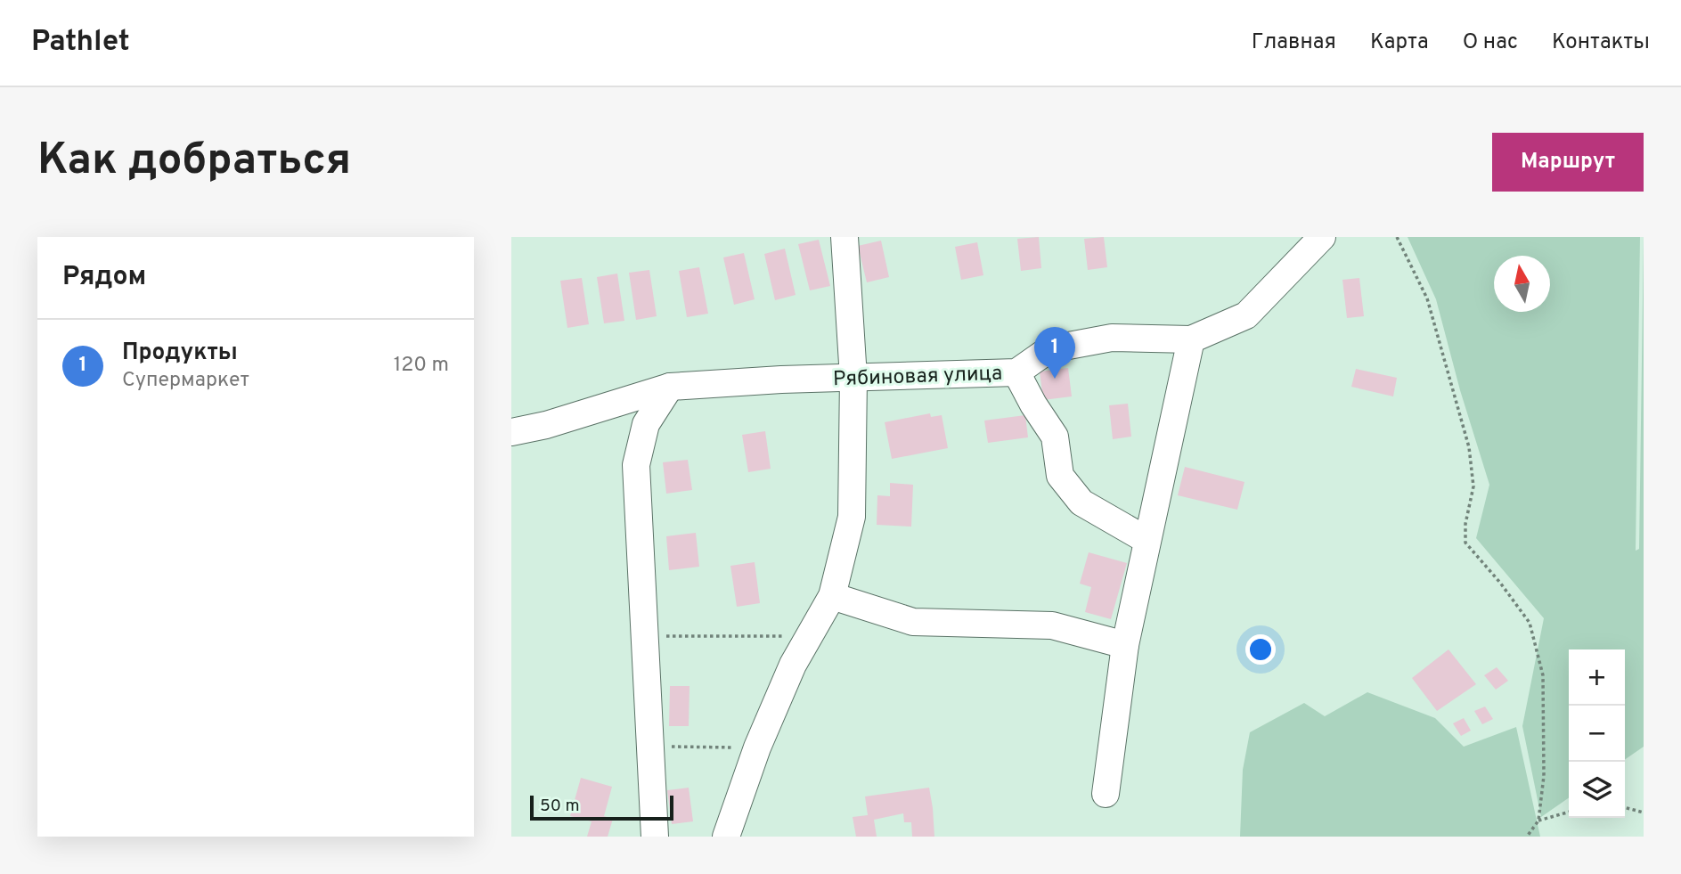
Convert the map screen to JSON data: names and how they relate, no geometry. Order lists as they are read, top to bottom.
{
  "streets": {
    "street": ["Рябиновая улица"]
  },
  "scale_bar": "50 m",
  "north": "top",
  "page": {
    "header": "Pathlet",
    "nav": [
      "Главная",
      "Карта",
      "О нас",
      "Контакты"
    ],
    "buttons": "Маршрут",
    "title": "Как добраться",
    "heading": "Рядом",
    "list": [
      {
        "mark": "1",
        "name": "Продукты",
        "note": "Супермаркет",
        "value": "120 m"
      }
    ],
    "pins": "1",
    "map_buttons": ["+", "−"],
    "scale": "50 m"
  }
}
